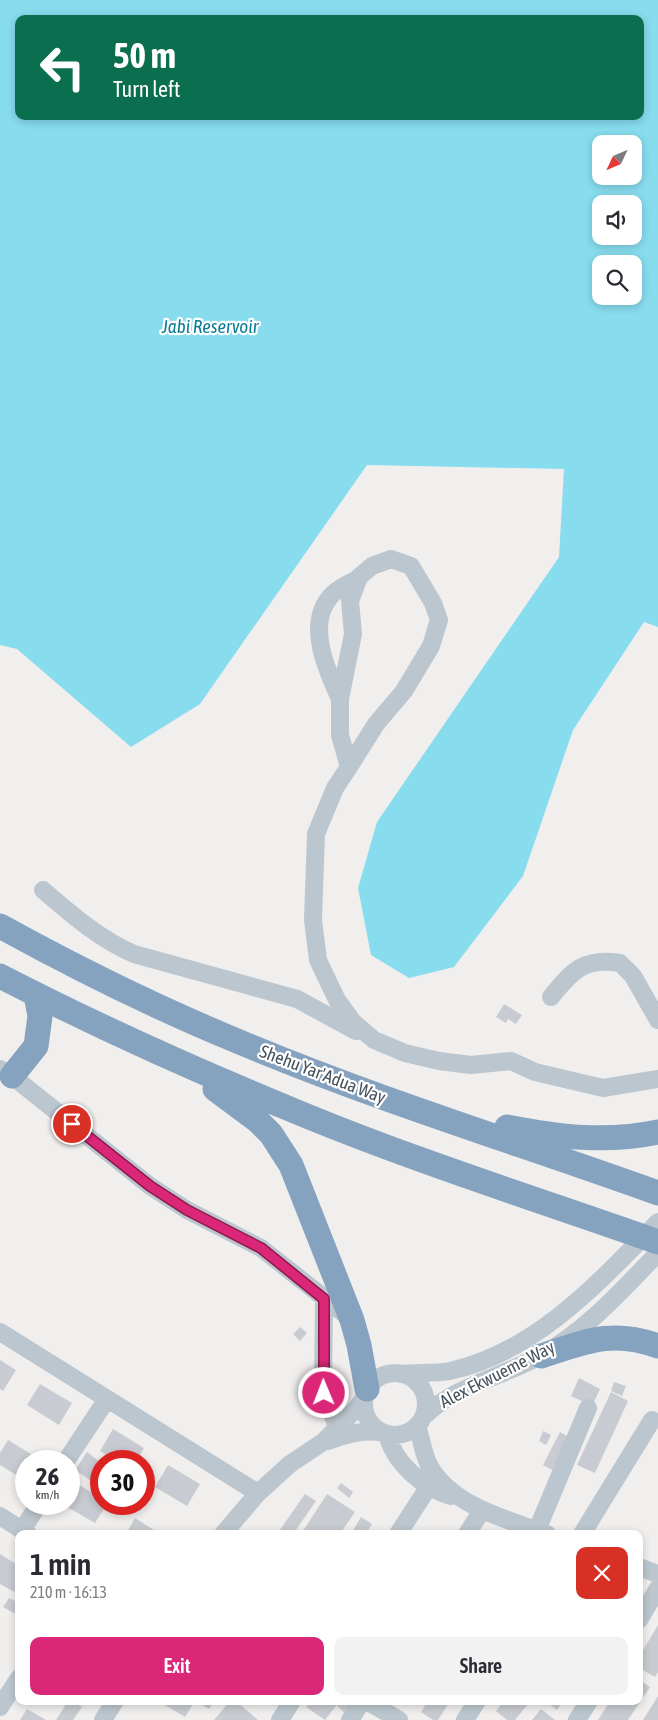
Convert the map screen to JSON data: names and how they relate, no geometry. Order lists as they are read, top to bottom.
{
  "streets": {
    "highway": ["Shehu Yar'Adua Way"],
    "street": ["Alex Ekwueme Way"]
  },
  "water": ["Jabi Reservoir"],
  "north": "bottom left",
  "page": {
    "turn": ["50 m", "Turn left"],
    "speed": "26 km/h",
    "limit": "30",
    "heading": ["1 min", "210 m · 16:13"],
    "buttons": ["Exit", "Share"]
  }
}
